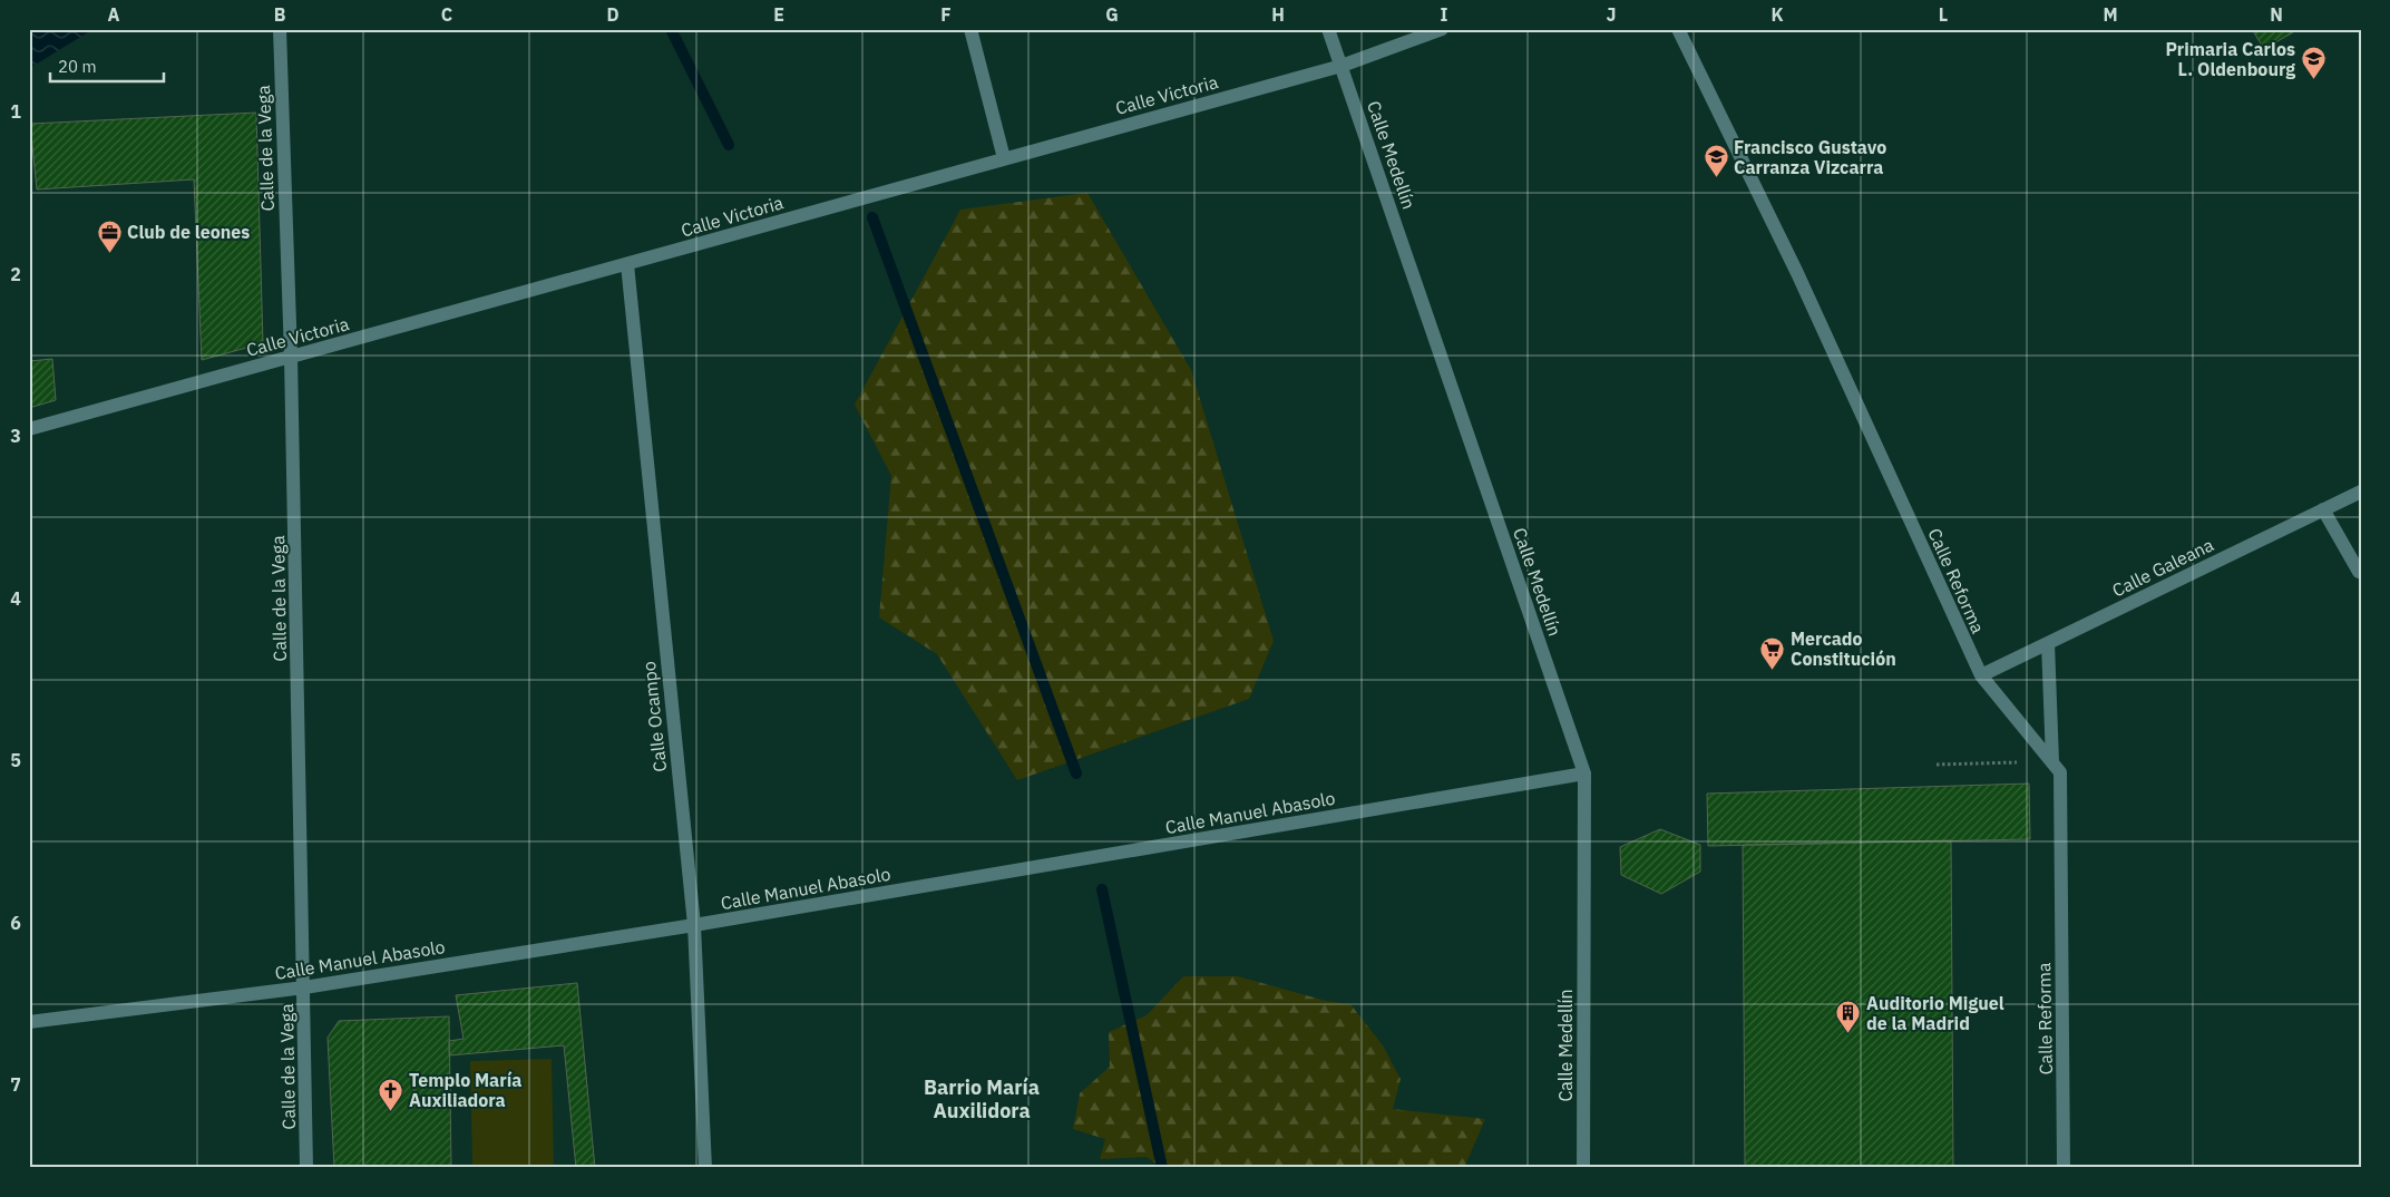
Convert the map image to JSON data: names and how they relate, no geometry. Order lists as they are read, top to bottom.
{
  "streets": {
    "street": [
      "Calle Victoria",
      "Calle de la Vega",
      "Calle Medellín",
      "Calle Galeana",
      "Calle Reforma",
      "Calle Ocampo",
      "Calle Manuel Abasolo"
    ]
  },
  "crossings": [
    ["Calle Victoria", "Calle de la Vega"],
    ["Calle Victoria", "Calle Medellín"],
    ["Calle Victoria", "Calle Ocampo"],
    ["Calle de la Vega", "Calle Manuel Abasolo"],
    ["Calle Medellín", "Calle Manuel Abasolo"],
    ["Calle Galeana", "Calle Reforma"],
    ["Calle Ocampo", "Calle Manuel Abasolo"]
  ],
  "districts": ["Barrio María Auxilidora"],
  "places": {
    "school or university": ["Primaria Carlos L. Oldenbourg", "Francisco Gustavo Carranza Vizcarra"],
    "office": ["Club de leones"],
    "supermarket": ["Mercado Constitución"],
    "building": ["Auditorio Miguel de la Madrid"],
    "church": ["Templo María Auxiliadora"]
  },
  "scale_bar": "20 m",
  "grid": {
    "columns": [
      "A",
      "B",
      "C",
      "D",
      "E",
      "F",
      "G",
      "H",
      "I",
      "J",
      "K",
      "L",
      "M",
      "N"
    ],
    "rows": [
      "1",
      "2",
      "3",
      "4",
      "5",
      "6",
      "7"
    ]
  }
}
